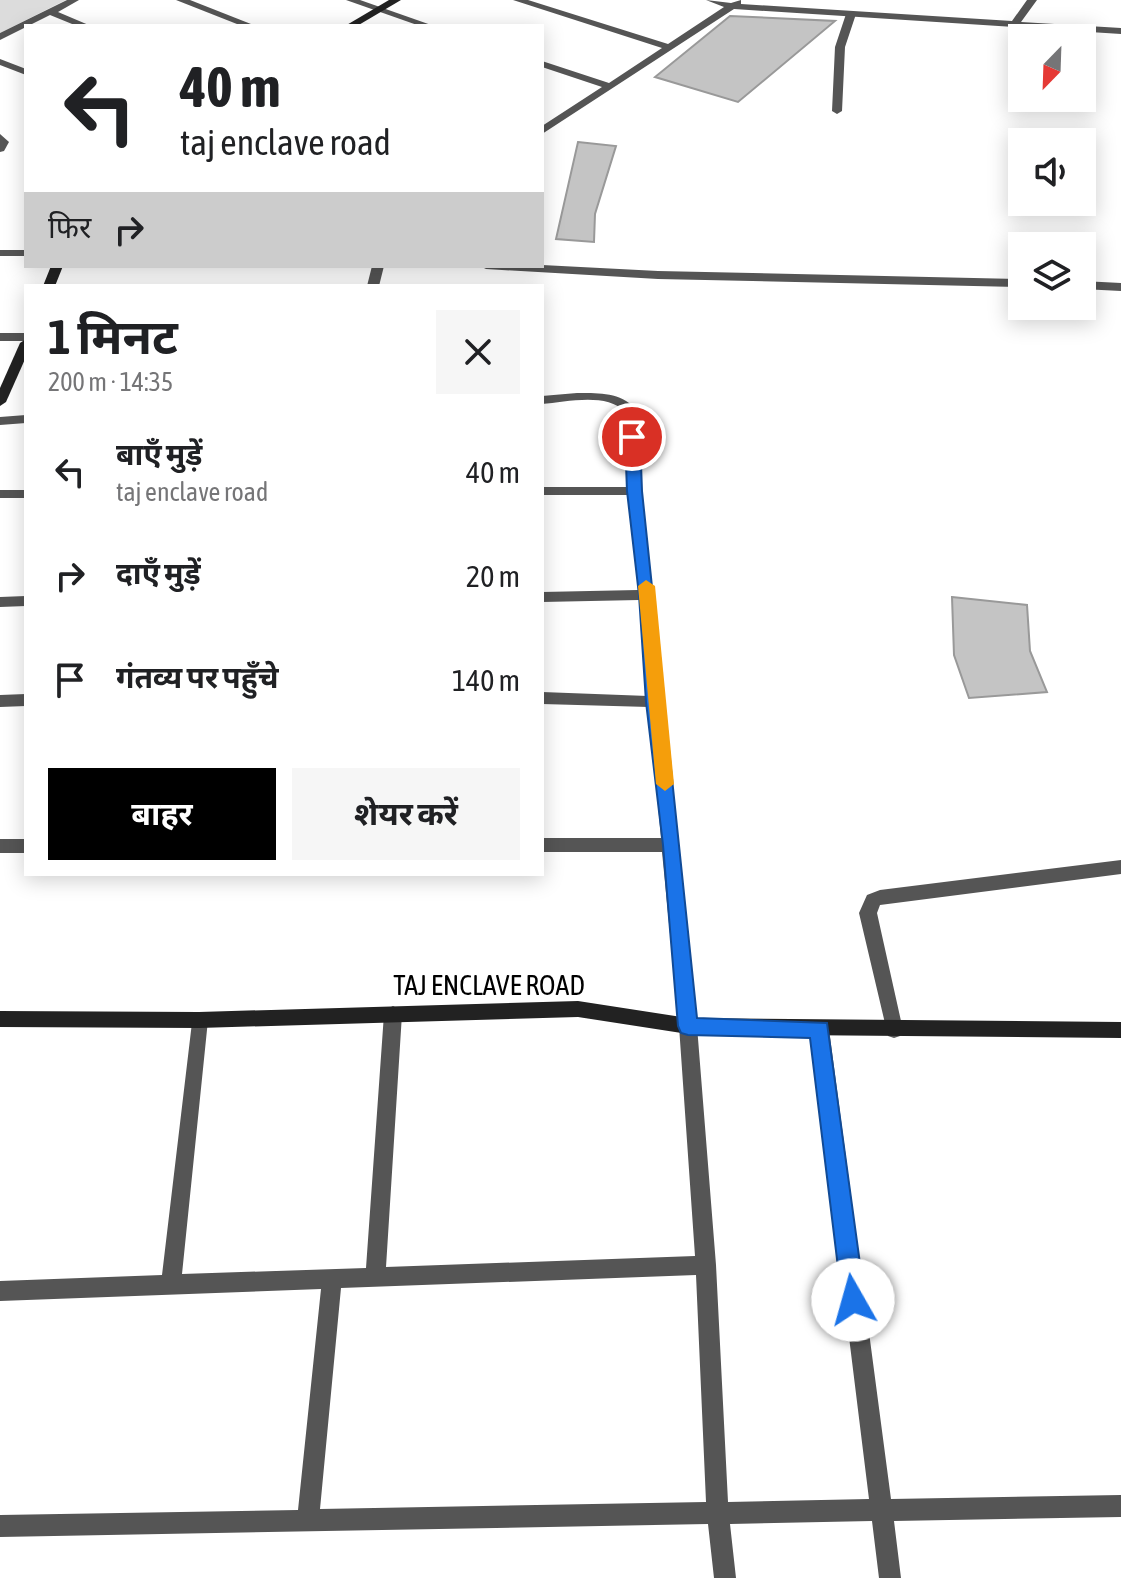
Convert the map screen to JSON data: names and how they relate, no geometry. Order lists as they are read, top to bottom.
{
  "streets": {
    "street": ["TAJ ENCLAVE ROAD"]
  },
  "north": "bottom left",
  "page": {
    "turn": ["40 m", "taj enclave road"],
    "then": "फिर",
    "heading": ["1 मिनट", "200 m · 14:35"],
    "list": [
      {
        "name": "बाएँ मुड़ें",
        "note": "taj enclave road",
        "value": "40 m"
      },
      {
        "name": "दाएँ मुड़ें",
        "value": "20 m"
      },
      {
        "name": "गंतव्य पर पहुँचे",
        "value": "140 m"
      }
    ],
    "buttons": ["बाहर", "शेयर करें"]
  }
}
